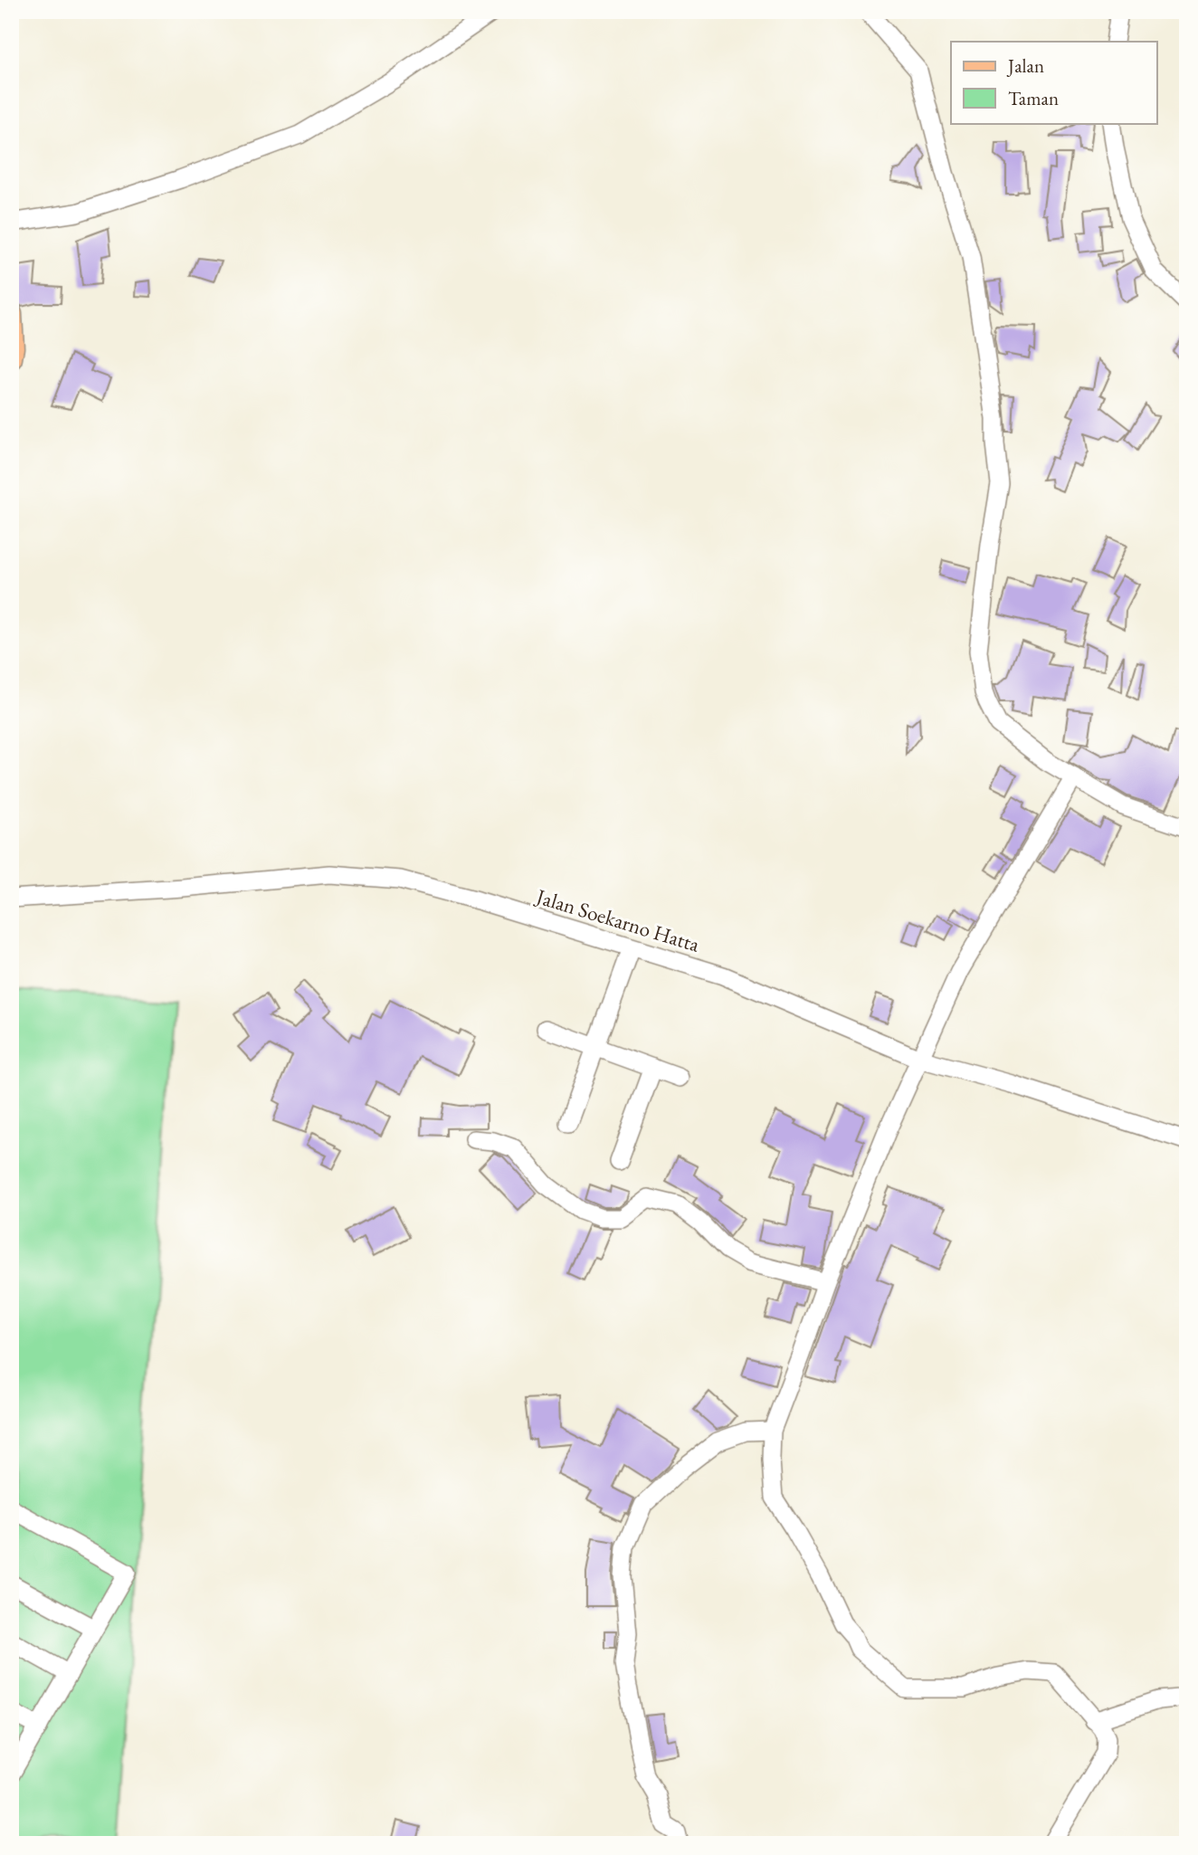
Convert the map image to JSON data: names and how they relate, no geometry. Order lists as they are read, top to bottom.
{
  "streets": {
    "street": ["Jalan Soekarno Hatta"]
  },
  "legend": ["Jalan", "Taman"]
}
